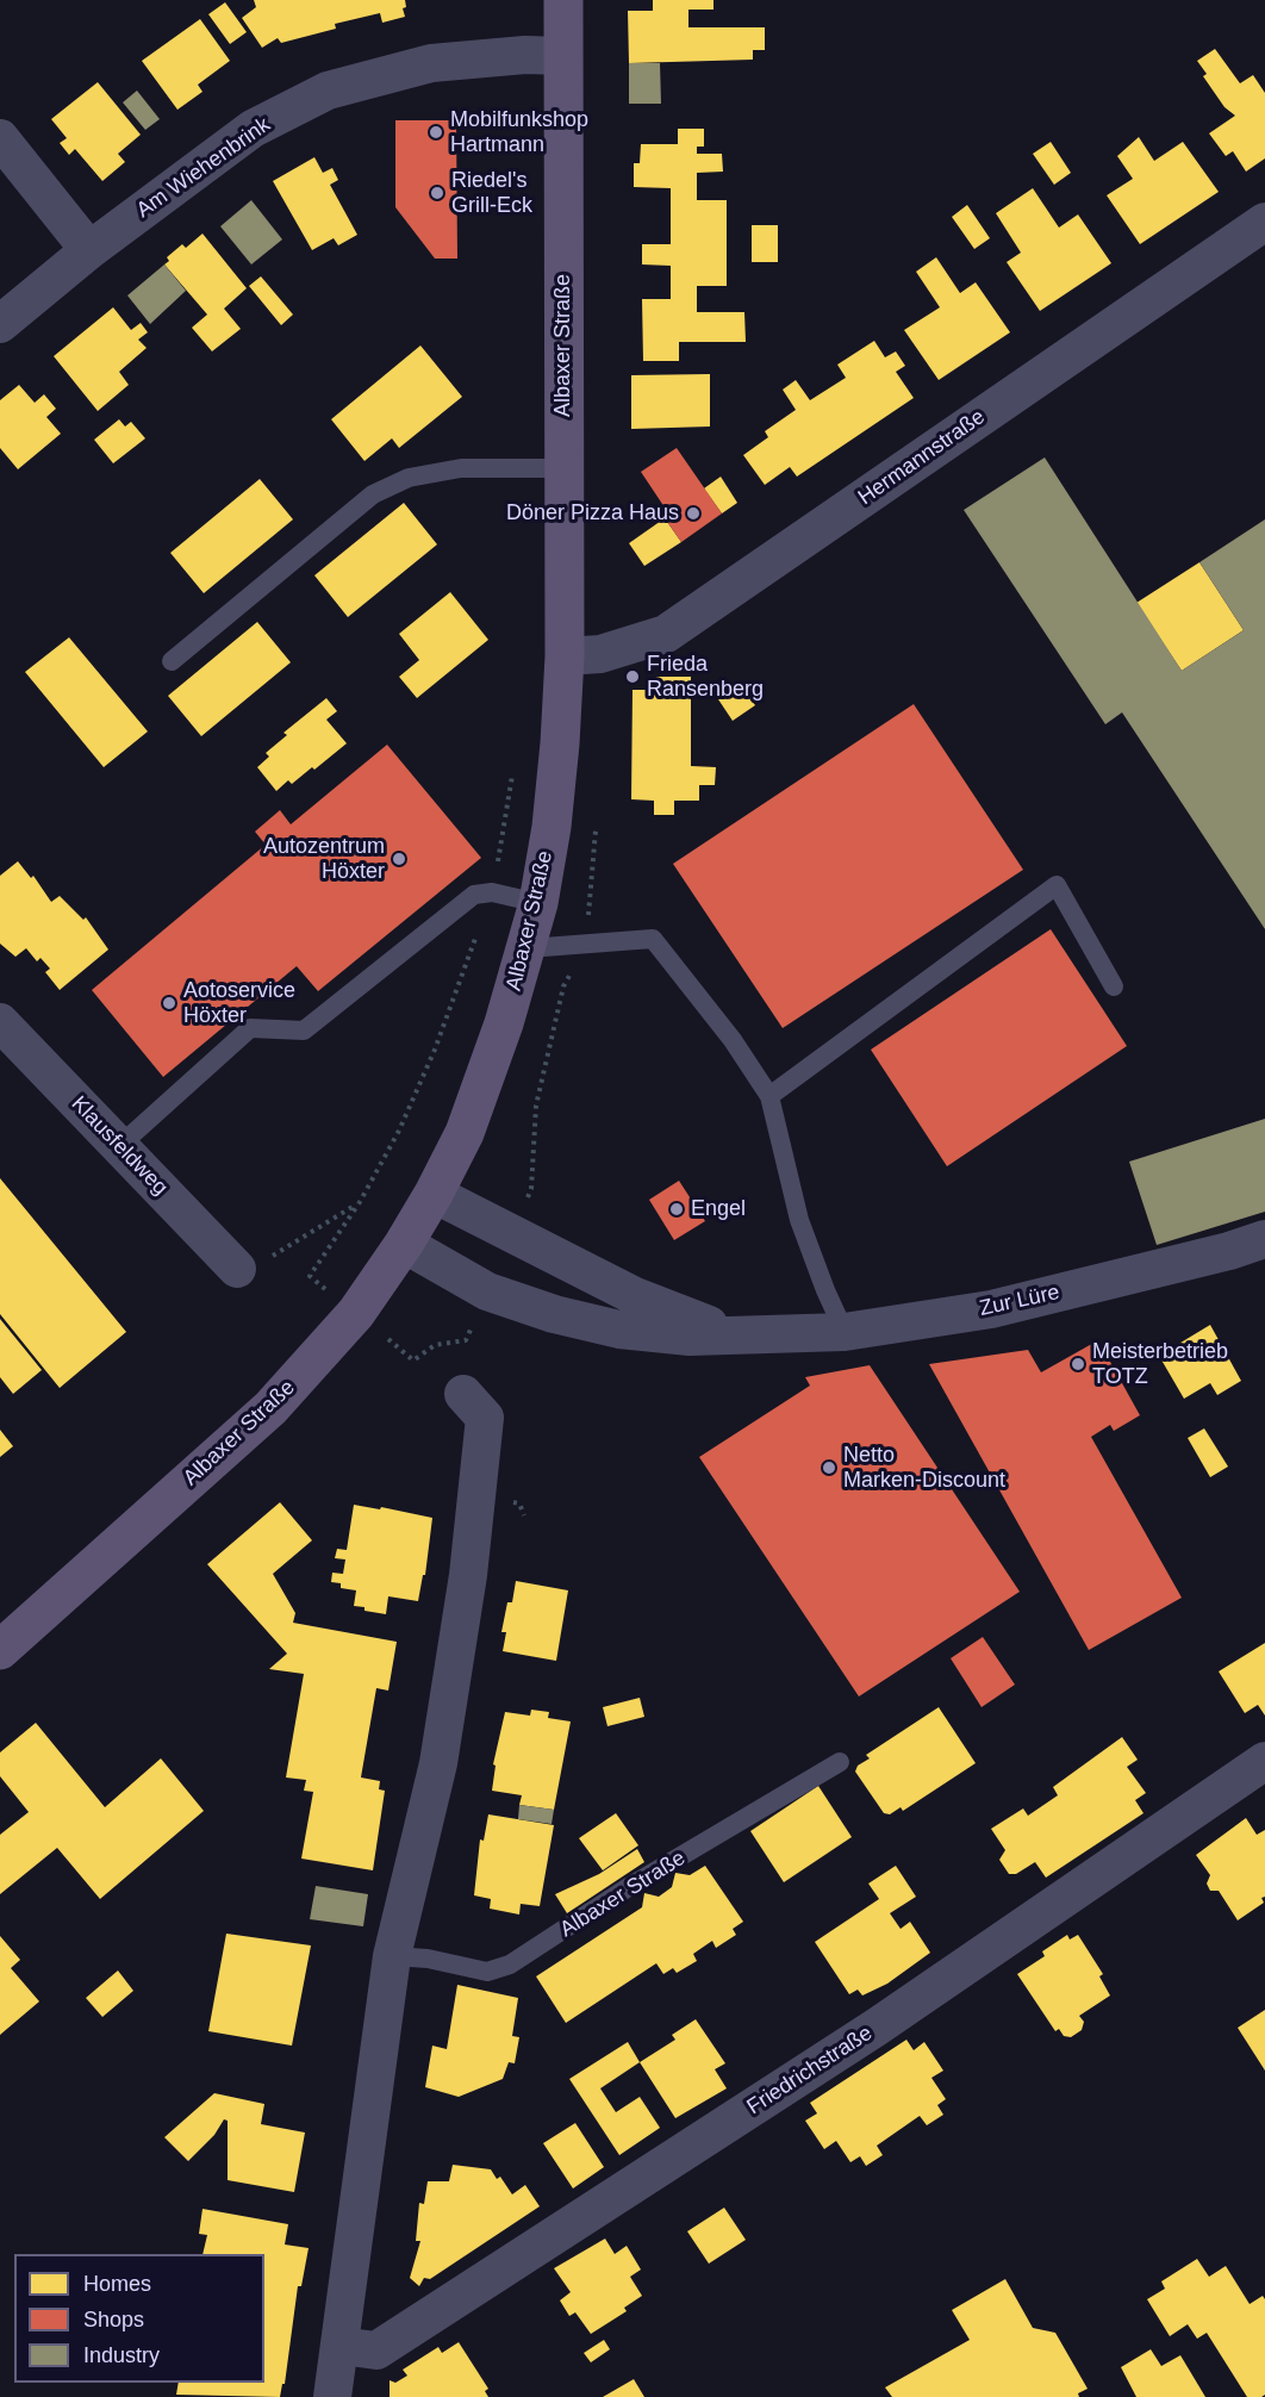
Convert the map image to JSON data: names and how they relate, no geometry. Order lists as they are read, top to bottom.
{
  "streets": {
    "main road": ["Albaxer Straße"],
    "street": [
      "Am Wiehenbrink",
      "Hermannstraße",
      "Klausfeldweg",
      "Zur Lüre",
      "Friedrichstraße"
    ]
  },
  "crossings": [
    ["Am Wiehenbrink", "Albaxer Straße"],
    ["Albaxer Straße", "Hermannstraße"],
    ["Albaxer Straße", "Zur Lüre"]
  ],
  "places": [
    "Mobilfunkshop Hartmann",
    "Riedel's Grill-Eck",
    "Döner Pizza Haus",
    "Frieda Ransenberg",
    "Autozentrum Höxter",
    "Aotoservice Höxter",
    "Engel",
    "Meisterbetrieb TOTZ",
    "Netto Marken-Discount"
  ],
  "legend": ["Homes", "Shops", "Industry"]
}
